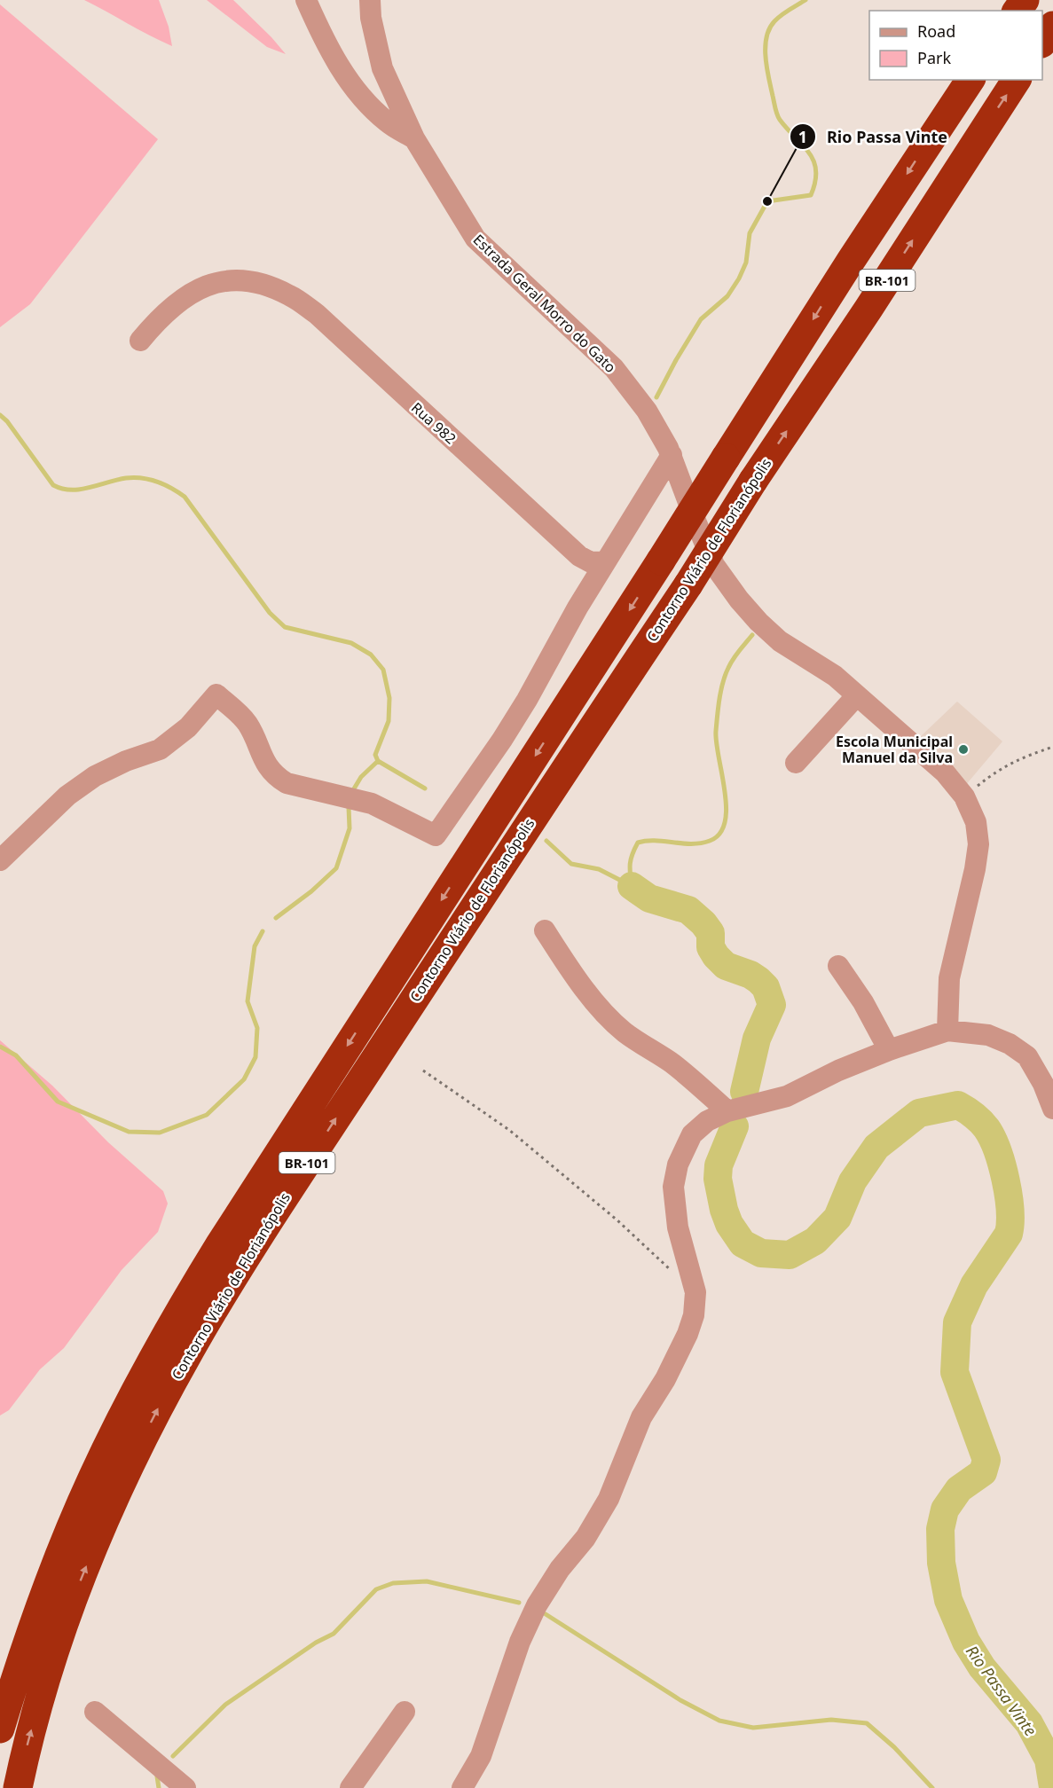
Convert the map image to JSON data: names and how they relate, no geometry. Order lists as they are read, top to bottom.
{
  "streets": {
    "highway": ["BR-101", "Contorno Viário de Florianópolis"],
    "street": ["Estrada Geral Morro do Gato", "Rua 982"]
  },
  "water": ["Rio Passa Vinte"],
  "places": ["Rio Passa Vinte", "Escola Municipal Manuel da Silva"],
  "legend": ["Road", "Park"]
}
